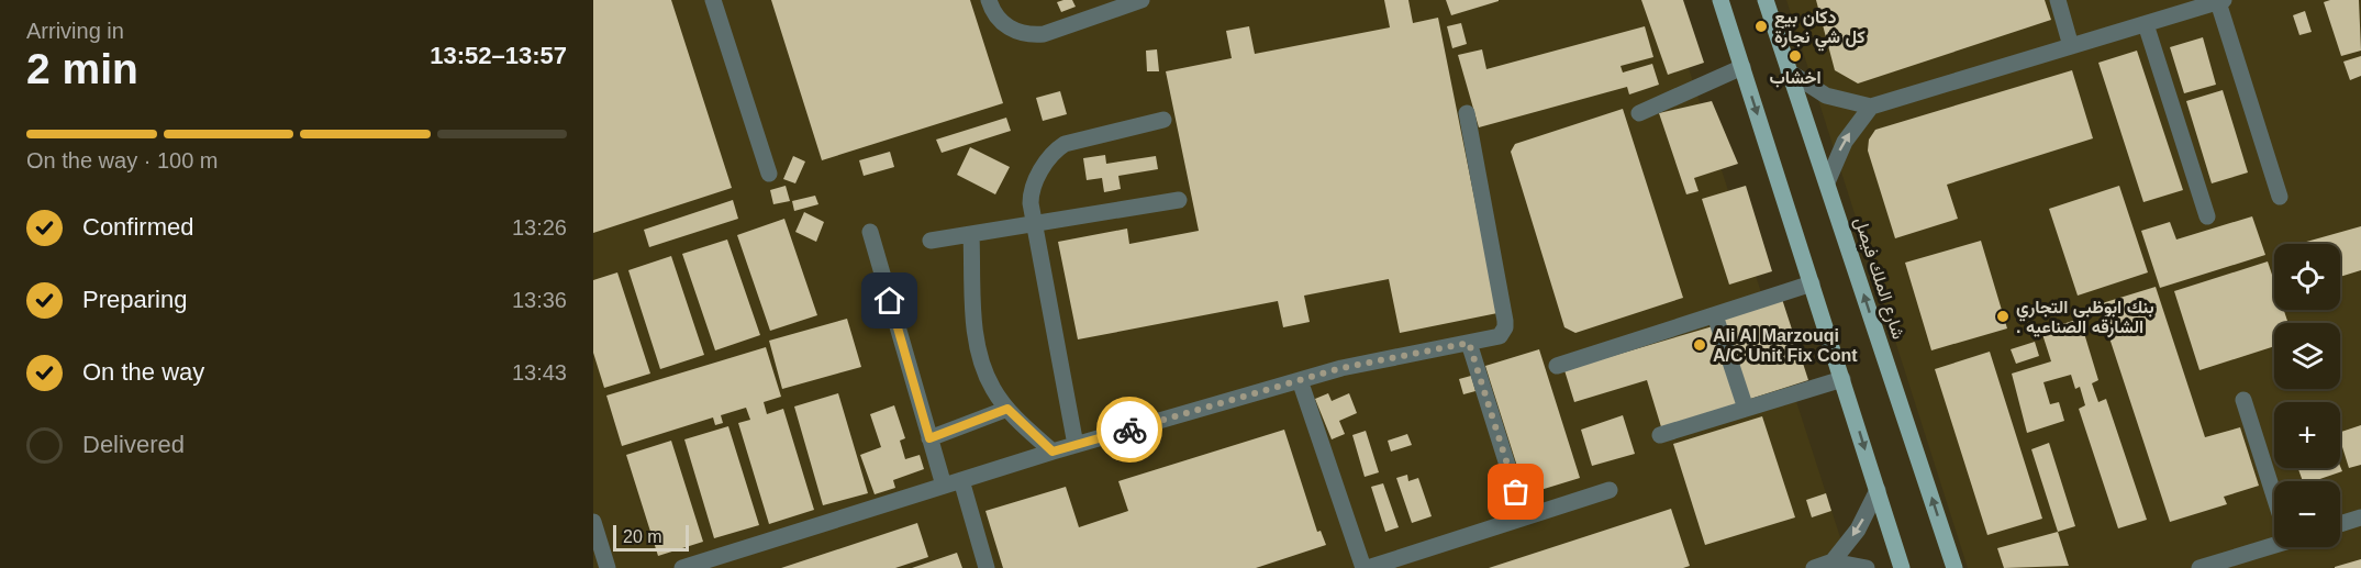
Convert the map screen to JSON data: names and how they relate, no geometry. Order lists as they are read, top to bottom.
{
  "streets": {
    "main road": ["شارع الملك فيصل"]
  },
  "places": [
    "دكان بيع كل شي نجارة",
    "اخشاب",
    "بنك ابوظبي التجاري . الشارقه الصناعيه",
    "Ali Al Marzouqi A/C Unit Fix Cont"
  ],
  "scale_bar": "20 m",
  "page": {
    "heading": ["2 min", "Arriving in", "13:52–13:57"],
    "bar": "On the way · 100 m",
    "list": [
      ["Confirmed", "13:26"],
      ["Preparing", "13:36"],
      ["On the way", "13:43"],
      "Delivered"
    ],
    "map_buttons": ["+", "−"],
    "scale": "20 m"
  }
}
